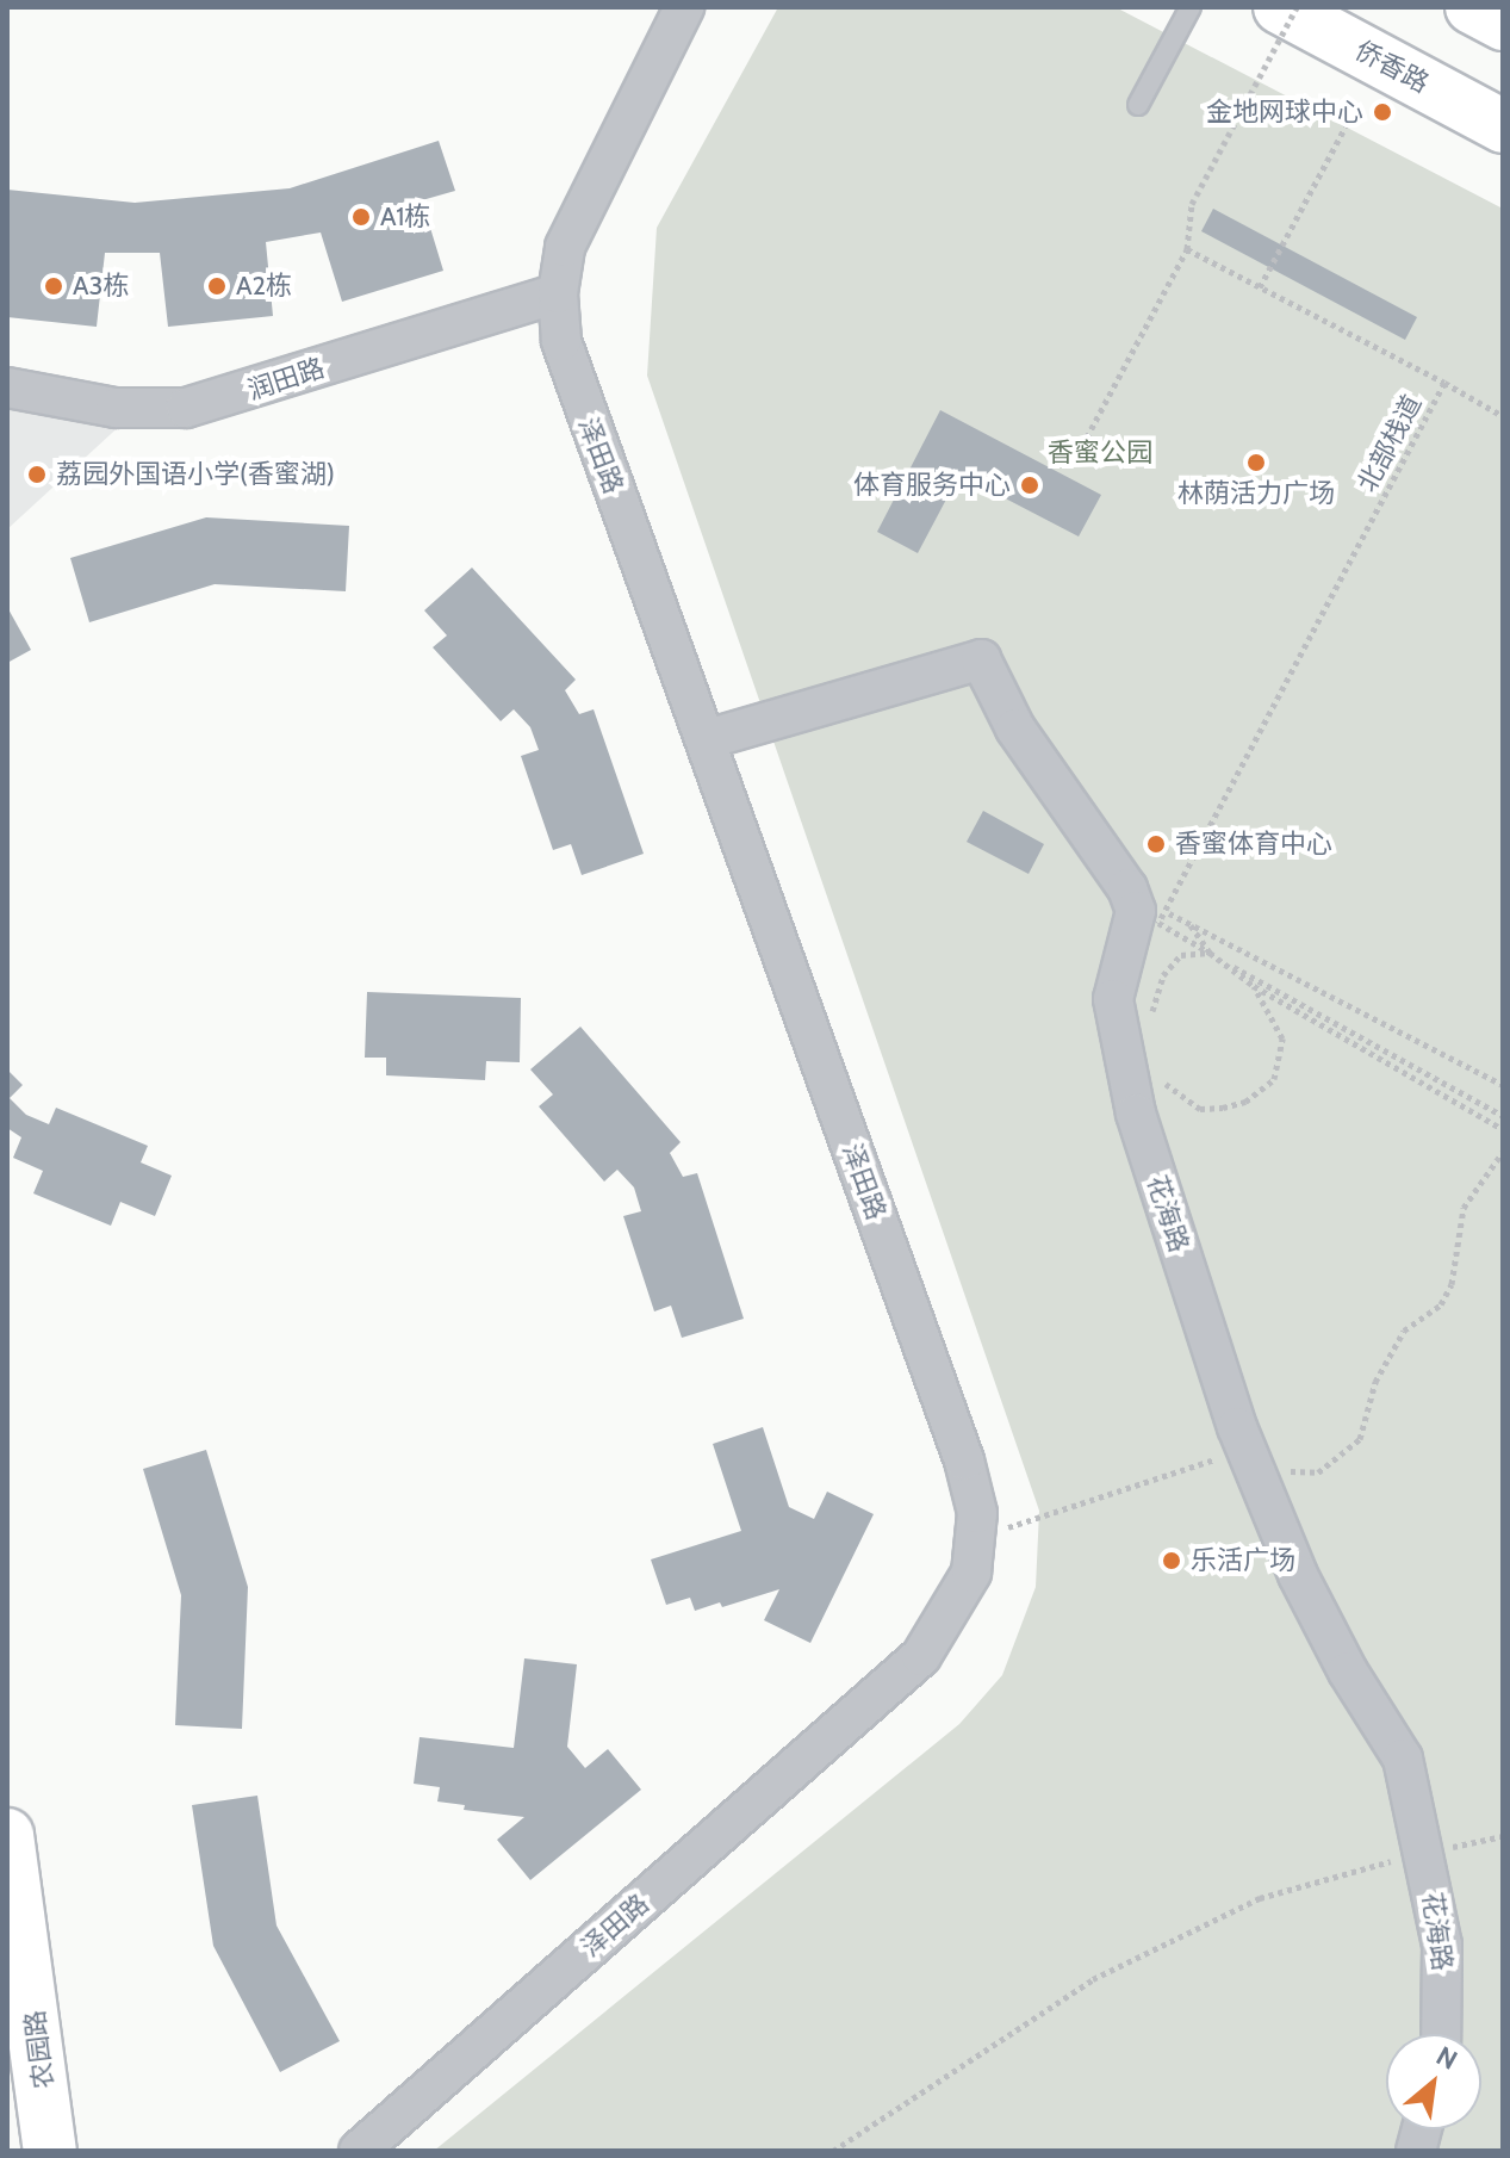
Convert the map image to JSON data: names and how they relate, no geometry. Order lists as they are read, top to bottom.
{
  "streets": {
    "main road": ["侨香路", "农园路"],
    "street": ["润田路", "泽田路", "花海路"],
    "path": ["北部栈道"]
  },
  "crossings": [
    ["润田路", "泽田路"]
  ],
  "parks": ["香蜜公园"],
  "places": [
    "金地网球中心",
    "A1栋",
    "A3栋",
    "A2栋",
    "林荫活力广场",
    "荔园外国语小学(香蜜湖)",
    "体育服务中心",
    "香蜜体育中心",
    "乐活广场"
  ],
  "north": "top right"
}
